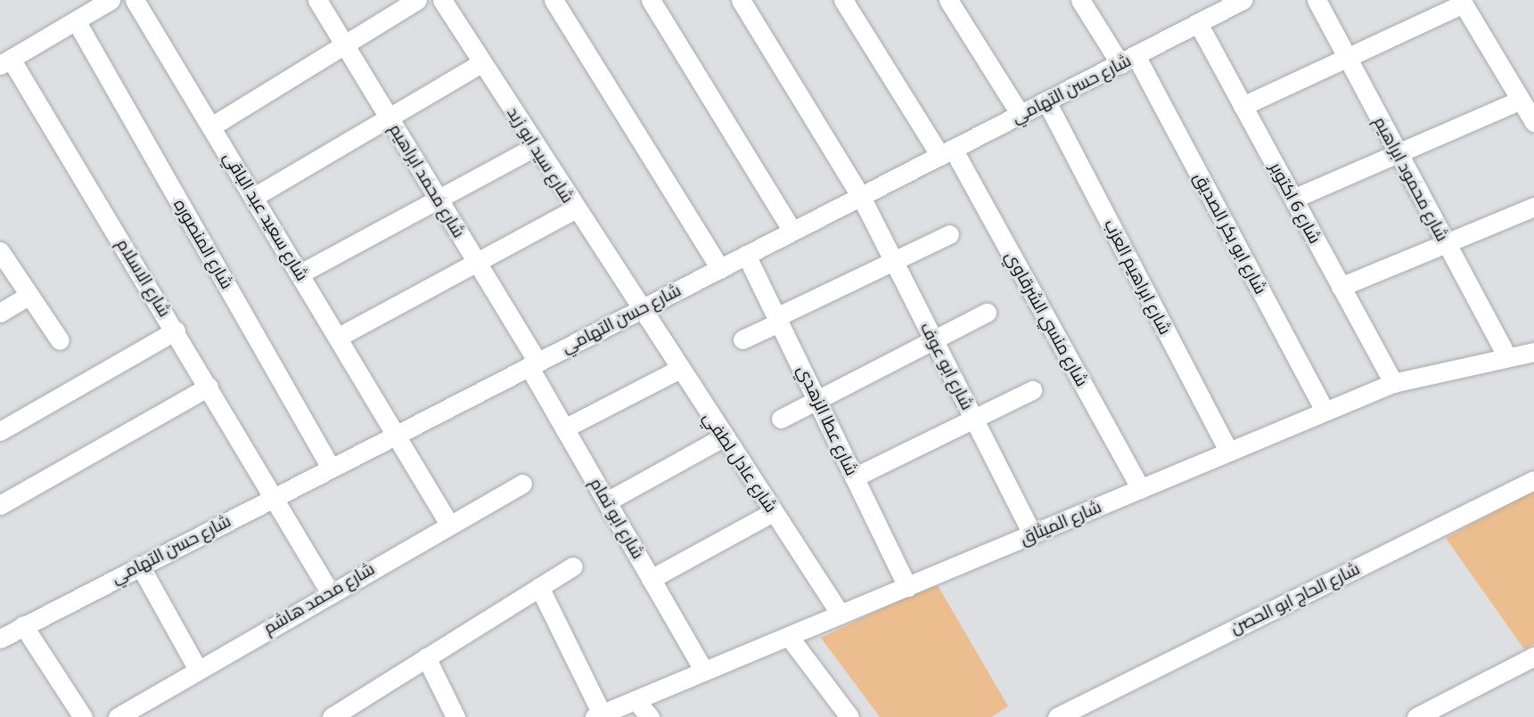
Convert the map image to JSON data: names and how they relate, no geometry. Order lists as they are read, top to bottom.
{
  "streets": {
    "street": [
      "شارع حسن التهامي",
      "شارع سيد ابو زيد",
      "شارع محمود ابراهيم",
      "شارع محمد ابراهيم",
      "شارع 6 اكتوبر",
      "شارع سعيد عبد الباقي",
      "شارع ابو بكر الصديق",
      "شارع المنصوره",
      "شارع ابراهيم العزب",
      "شارع الاسلام",
      "شارع منسي الشرقاوي",
      "شارع ابو عوف",
      "شارع عطا الزهدي",
      "شارع عادل لطفي",
      "شارع ابو تمام",
      "شارع الميثاق",
      "شارع محمد هاشم",
      "شارع الحاج ابو الحصن"
    ]
  },
  "crossings": [
    ["شارع حسن التهامي", "شارع سيد ابو زيد"],
    ["شارع حسن التهامي", "شارع محمد ابراهيم"],
    ["شارع حسن التهامي", "شارع 6 اكتوبر"],
    ["شارع حسن التهامي", "شارع سعيد عبد الباقي"],
    ["شارع حسن التهامي", "شارع ابو بكر الصديق"],
    ["شارع حسن التهامي", "شارع المنصوره"],
    ["شارع حسن التهامي", "شارع ابراهيم العزب"],
    ["شارع حسن التهامي", "شارع الاسلام"],
    ["شارع حسن التهامي", "شارع منسي الشرقاوي"],
    ["شارع حسن التهامي", "شارع ابو عوف"],
    ["شارع حسن التهامي", "شارع عطا الزهدي"],
    ["شارع حسن التهامي", "شارع عادل لطفي"],
    ["شارع حسن التهامي", "شارع ابو تمام"],
    ["شارع سيد ابو زيد", "شارع عادل لطفي"],
    ["شارع محمود ابراهيم", "شارع الميثاق"],
    ["شارع محمد ابراهيم", "شارع ابو تمام"],
    ["شارع 6 اكتوبر", "شارع الميثاق"],
    ["شارع سعيد عبد الباقي", "شارع محمد هاشم"],
    ["شارع ابو بكر الصديق", "شارع الميثاق"],
    ["شارع ابراهيم العزب", "شارع الميثاق"],
    ["شارع الاسلام", "شارع محمد هاشم"],
    ["شارع منسي الشرقاوي", "شارع الميثاق"],
    ["شارع ابو عوف", "شارع الميثاق"],
    ["شارع عطا الزهدي", "شارع الميثاق"],
    ["شارع عادل لطفي", "شارع الميثاق"],
    ["شارع ابو تمام", "شارع الميثاق"]
  ]
}
